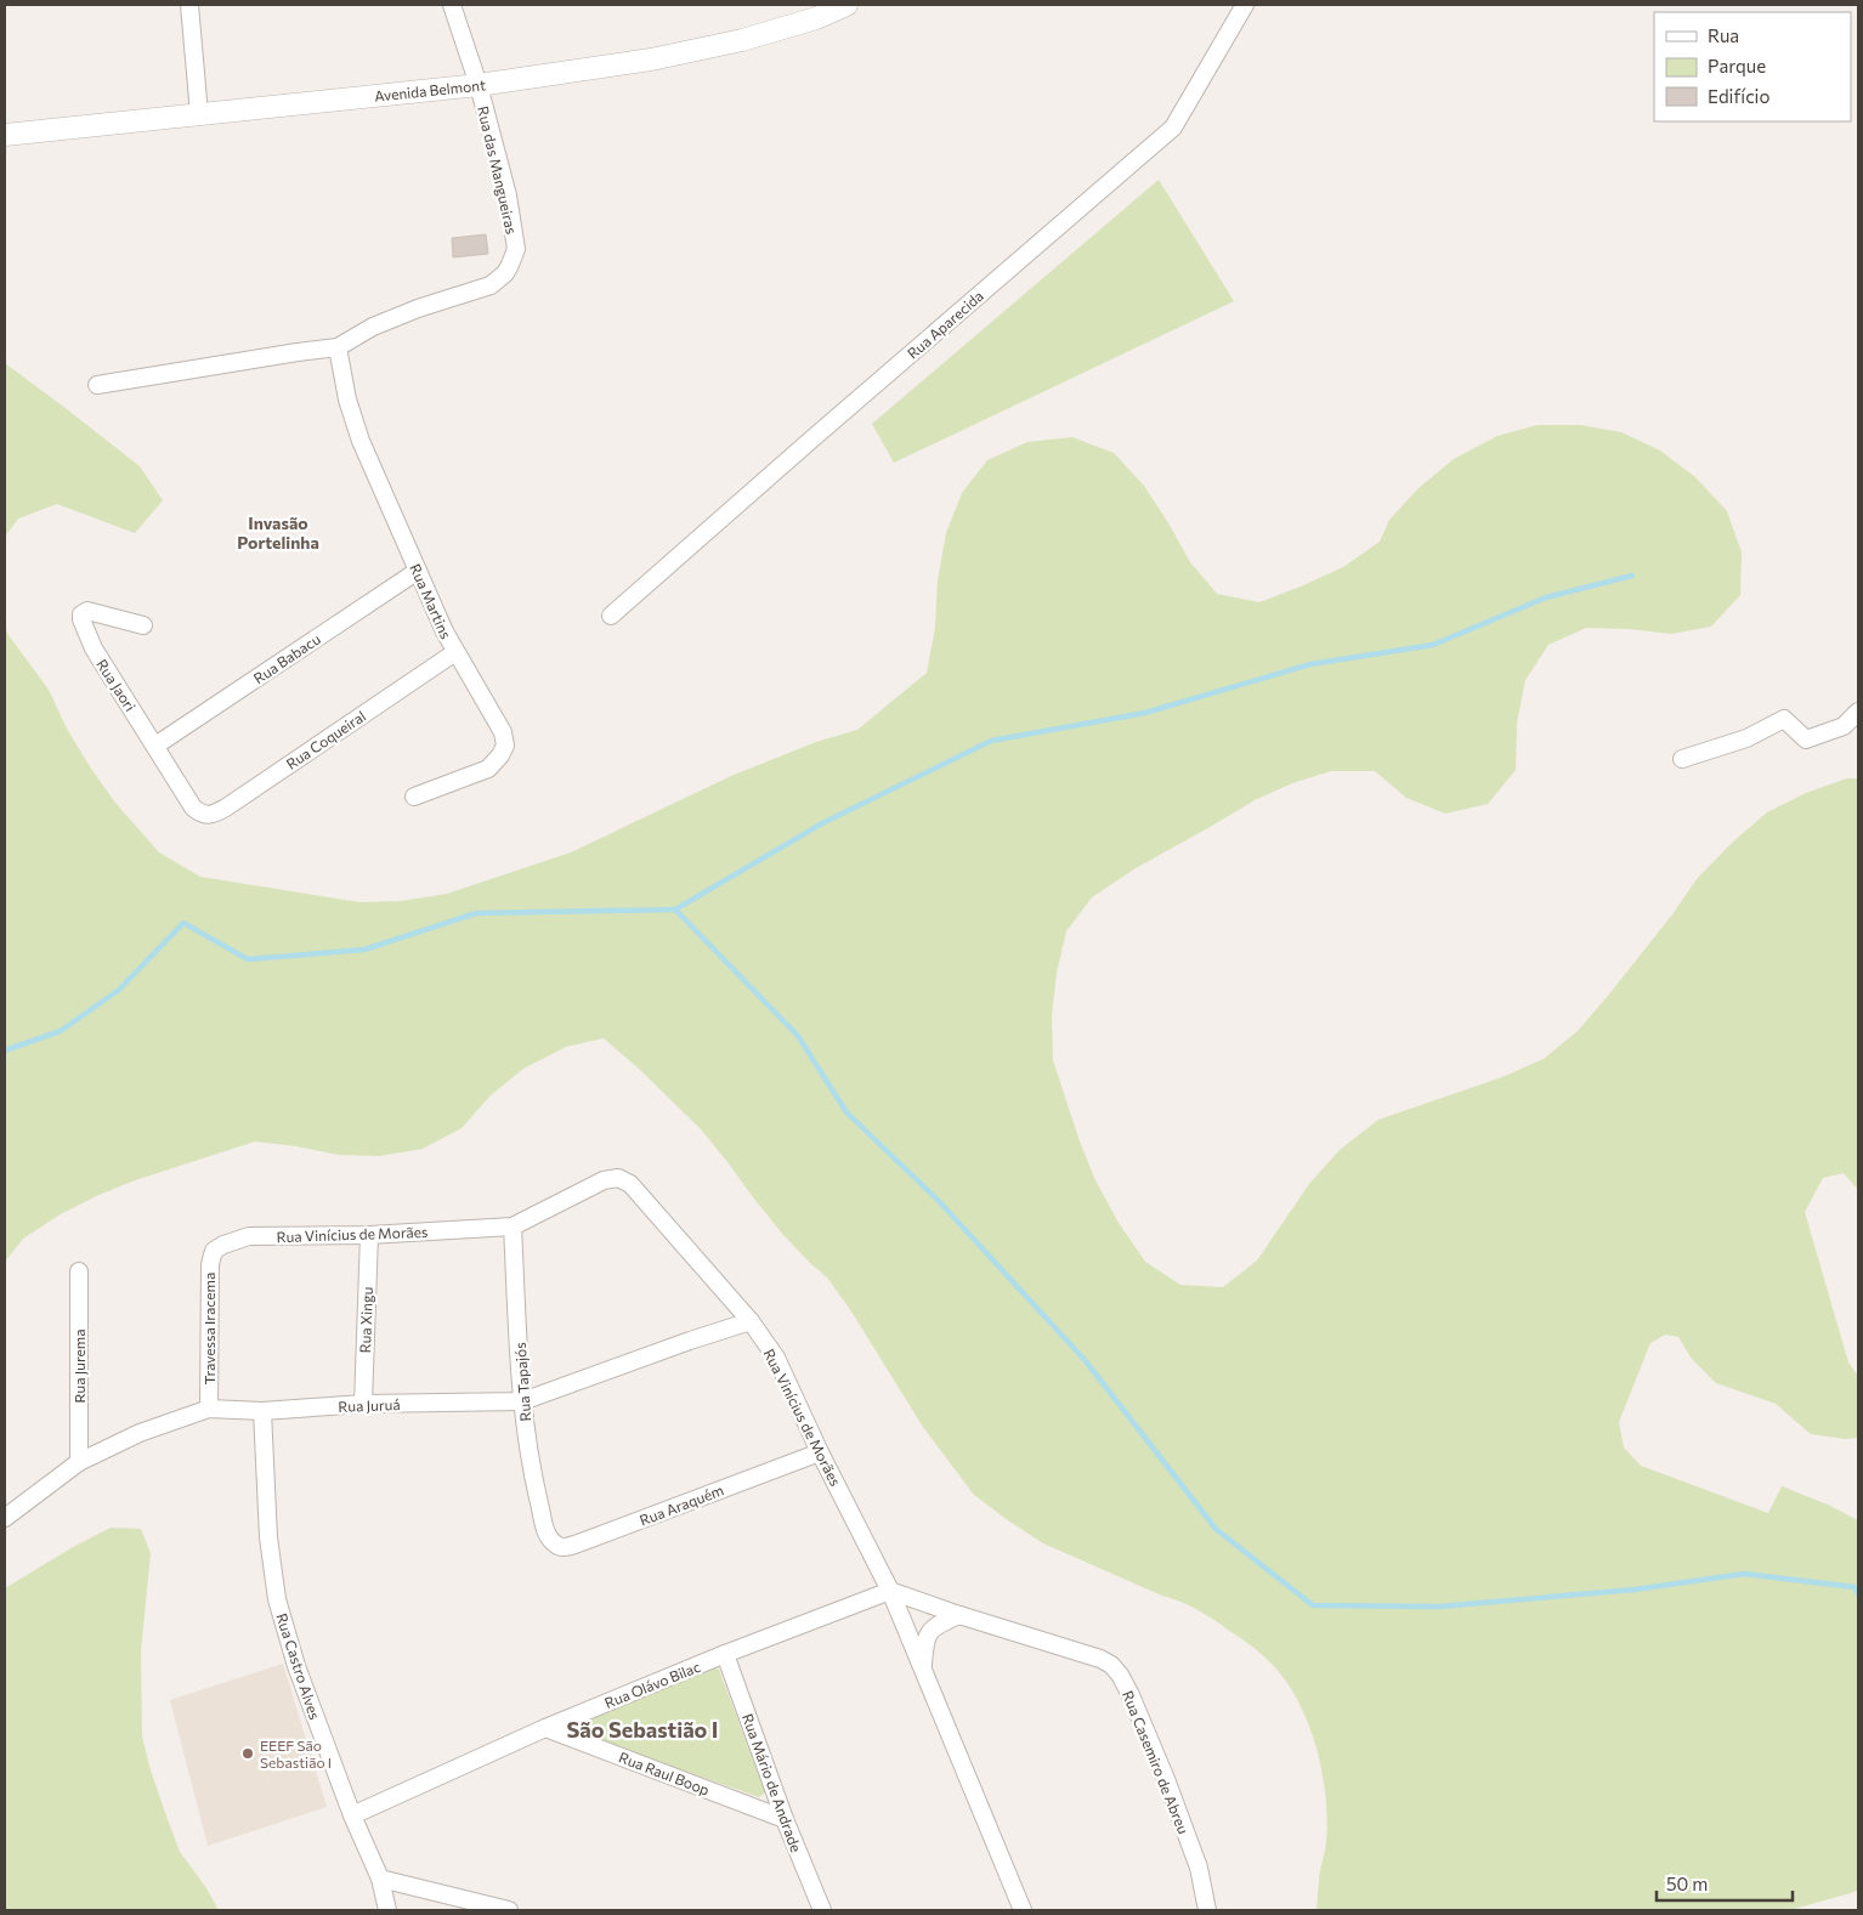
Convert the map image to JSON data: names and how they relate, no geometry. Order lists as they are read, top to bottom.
{
  "streets": {
    "street": [
      "Avenida Belmont",
      "Rua das Mangueiras",
      "Rua Aparecida",
      "Rua Martins",
      "Rua Babacu",
      "Rua Jaori",
      "Rua Coqueiral",
      "Rua Vinícius de Morães",
      "Rua Xingu",
      "Travessa Iracema",
      "Rua Jurema",
      "Rua Tapajós",
      "Rua Juruá",
      "Rua Araquém",
      "Rua Castro Alves",
      "Rua Olávo Bilac",
      "Rua Casemiro de Abreu",
      "Rua Raul Boop",
      "Rua Mário de Andrade"
    ]
  },
  "crossings": [
    ["Avenida Belmont", "Rua das Mangueiras"],
    ["Rua das Mangueiras", "Rua Martins"],
    ["Rua Martins", "Rua Babacu"],
    ["Rua Martins", "Rua Coqueiral"],
    ["Rua Babacu", "Rua Jaori"],
    ["Rua Jaori", "Rua Coqueiral"],
    ["Rua Vinícius de Morães", "Rua Xingu"],
    ["Rua Vinícius de Morães", "Travessa Iracema"],
    ["Rua Vinícius de Morães", "Rua Tapajós"],
    ["Rua Vinícius de Morães", "Rua Juruá"],
    ["Rua Vinícius de Morães", "Rua Araquém"],
    ["Rua Vinícius de Morães", "Rua Olávo Bilac"],
    ["Rua Vinícius de Morães", "Rua Casemiro de Abreu"],
    ["Rua Xingu", "Rua Juruá"],
    ["Travessa Iracema", "Rua Juruá"],
    ["Rua Jurema", "Rua Juruá"],
    ["Rua Tapajós", "Rua Juruá"],
    ["Rua Tapajós", "Rua Araquém"],
    ["Rua Juruá", "Rua Castro Alves"],
    ["Rua Castro Alves", "Rua Olávo Bilac"],
    ["Rua Olávo Bilac", "Rua Casemiro de Abreu"],
    ["Rua Olávo Bilac", "Rua Raul Boop"],
    ["Rua Olávo Bilac", "Rua Mário de Andrade"],
    ["Rua Raul Boop", "Rua Mário de Andrade"]
  ],
  "districts": ["Invasão Portelinha", "São Sebastião I"],
  "places": ["EEEF São Sebastião I"],
  "legend": ["Rua", "Parque", "Edifício"],
  "scale_bar": "50 m"
}
